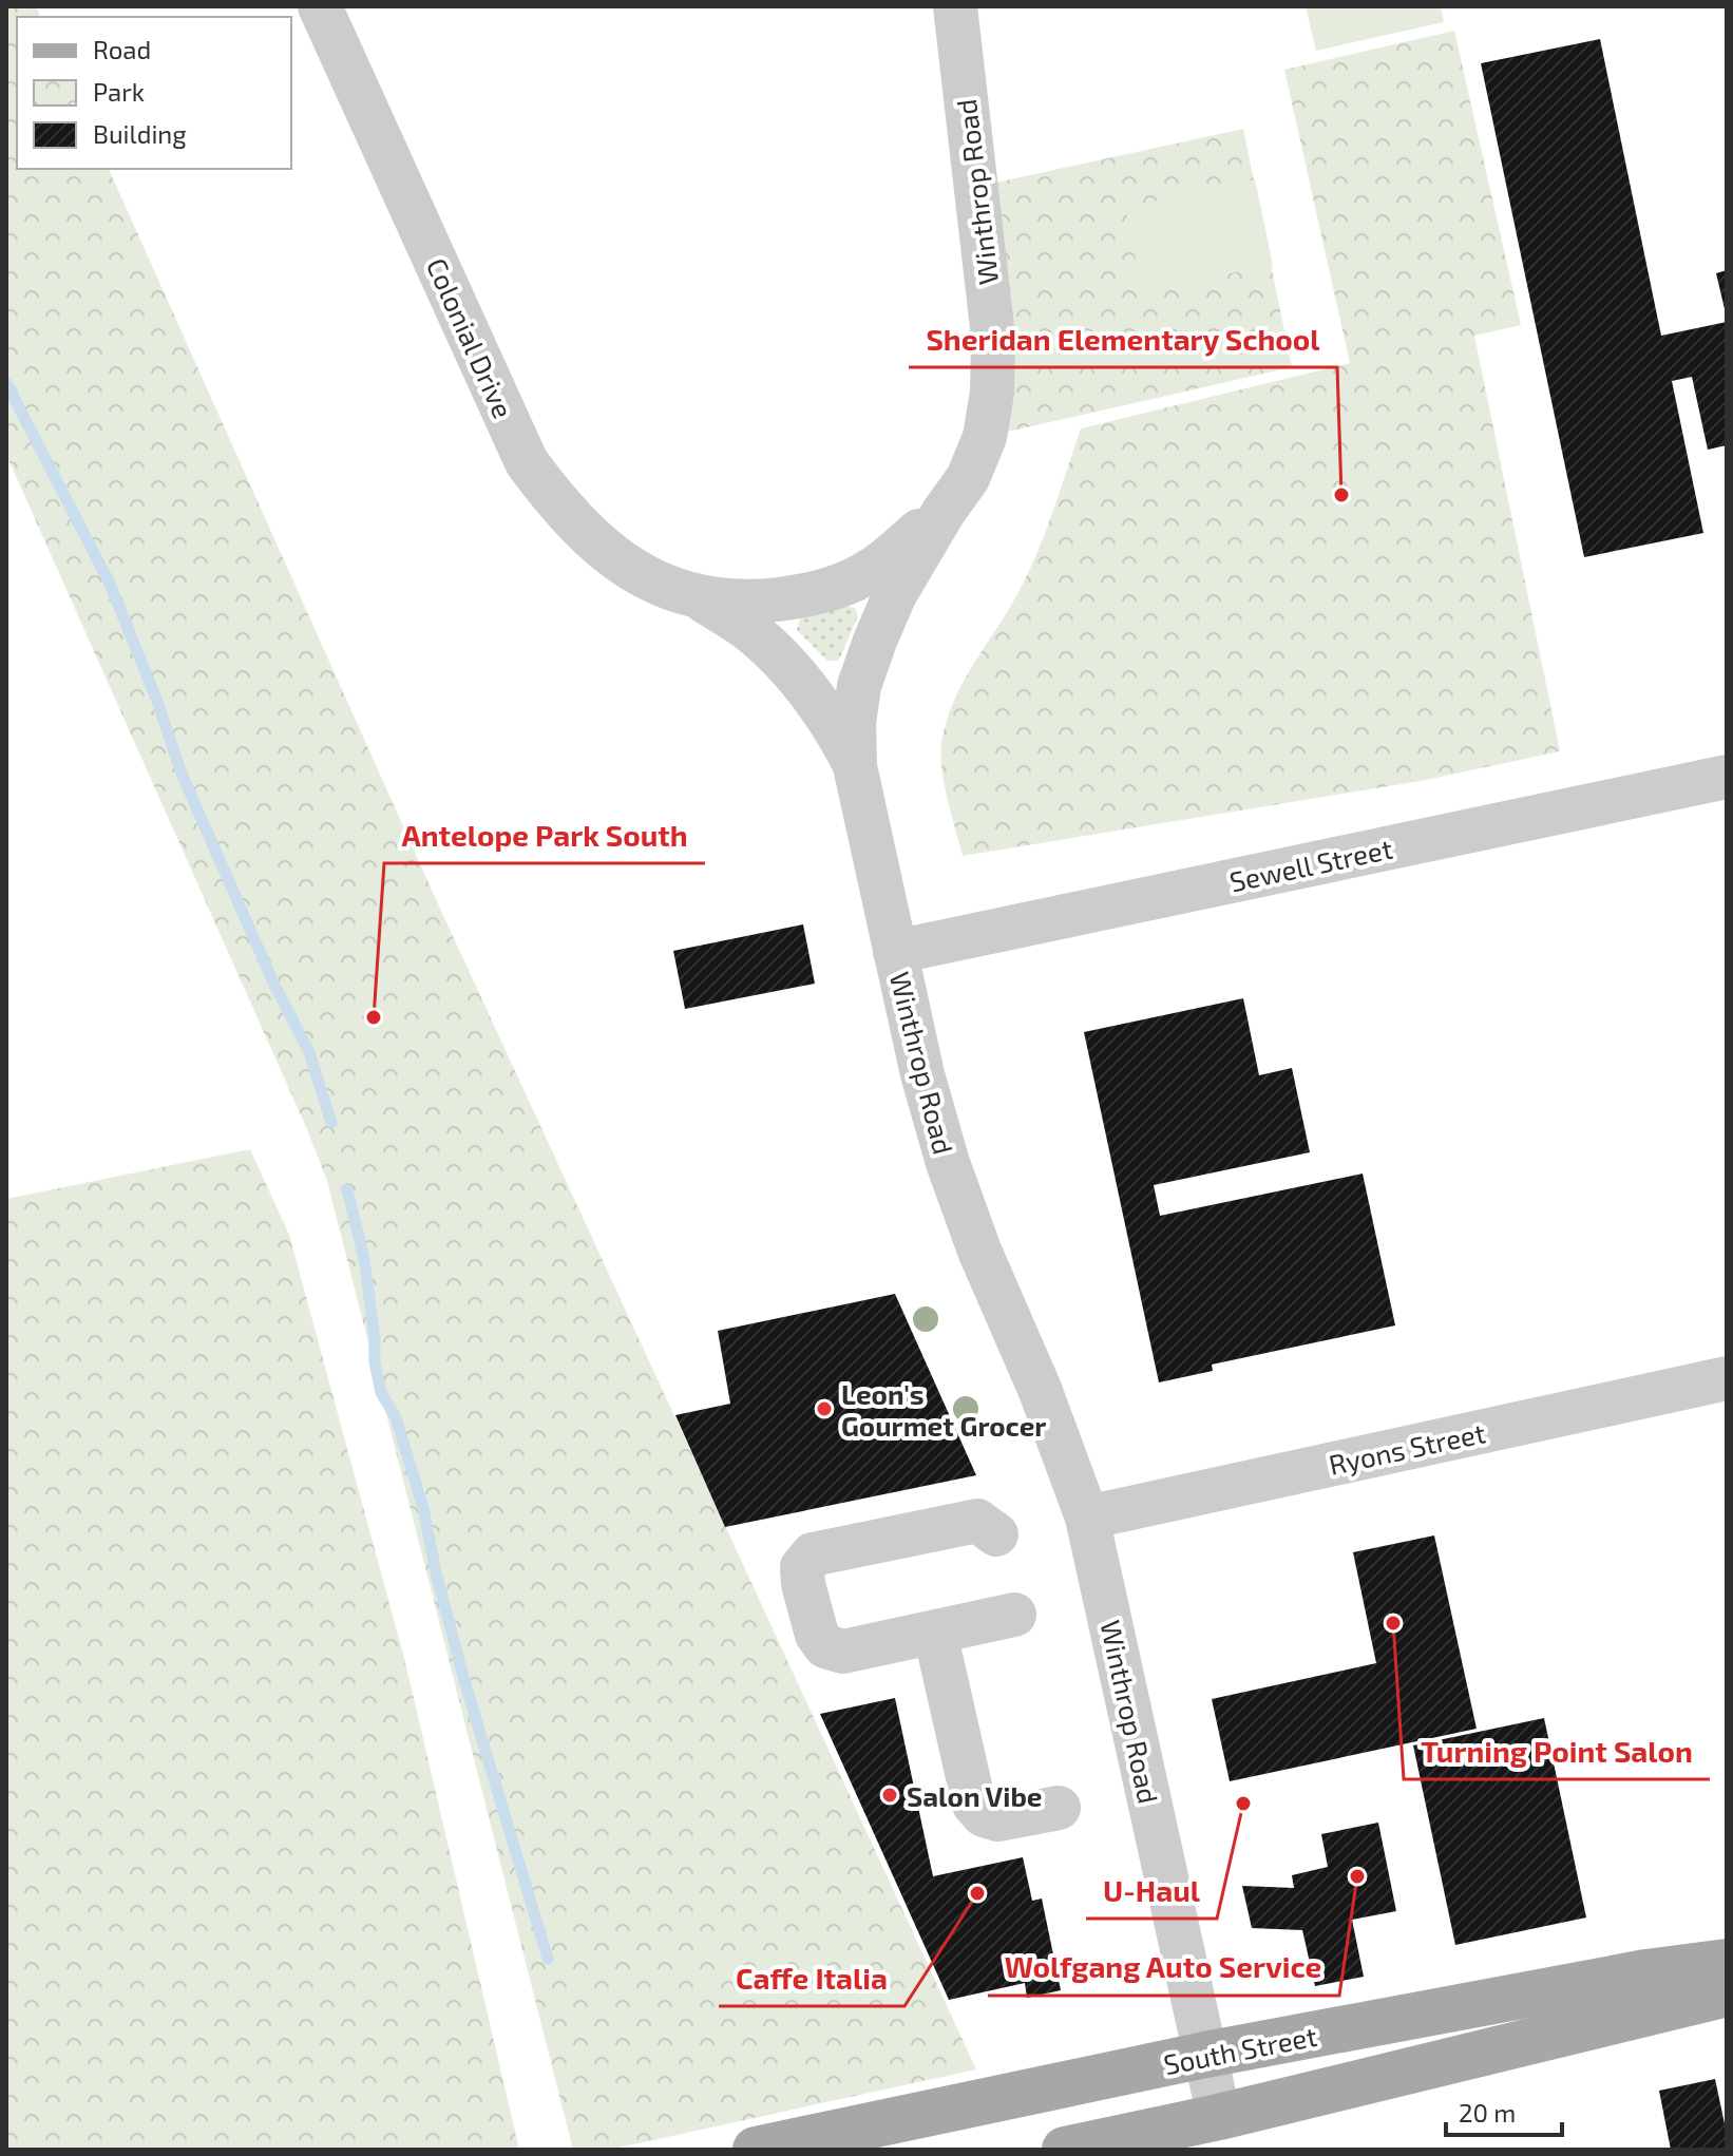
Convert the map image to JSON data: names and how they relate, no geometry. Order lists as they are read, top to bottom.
{
  "streets": {
    "main road": ["South Street"],
    "street": [
      "Winthrop Road",
      "Colonial Drive",
      "Sewell Street",
      "Ryons Street"
    ]
  },
  "crossings": [
    ["Winthrop Road", "Colonial Drive"],
    ["Winthrop Road", "Sewell Street"],
    ["Winthrop Road", "Ryons Street"],
    ["Winthrop Road", "South Street"]
  ],
  "places": [
    "Sheridan Elementary School",
    "Antelope Park South",
    "Leon's Gourmet Grocer",
    "Turning Point Salon",
    "Salon Vibe",
    "U-Haul",
    "Wolfgang Auto Service",
    "Caffe Italia"
  ],
  "legend": ["Road", "Park", "Building"],
  "scale_bar": "20 m"
}
